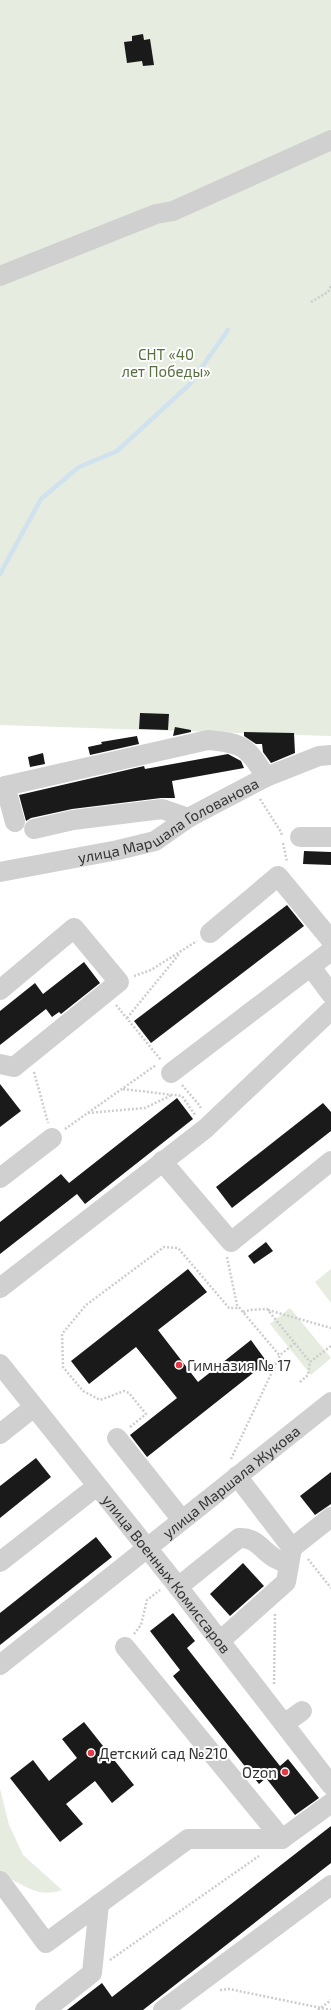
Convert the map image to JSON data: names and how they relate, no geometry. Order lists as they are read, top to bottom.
{
  "streets": {
    "street": ["улица Маршала Голованова", "улица Маршала Жукова", "улица Военных Комиссаров"]
  },
  "crossings": [
    ["улица Маршала Жукова", "улица Военных Комиссаров"]
  ],
  "parks": ["СНТ «40 лет Победы»"],
  "places": ["Гимназия № 17", "Детский сад №210", "Ozon"]
}
